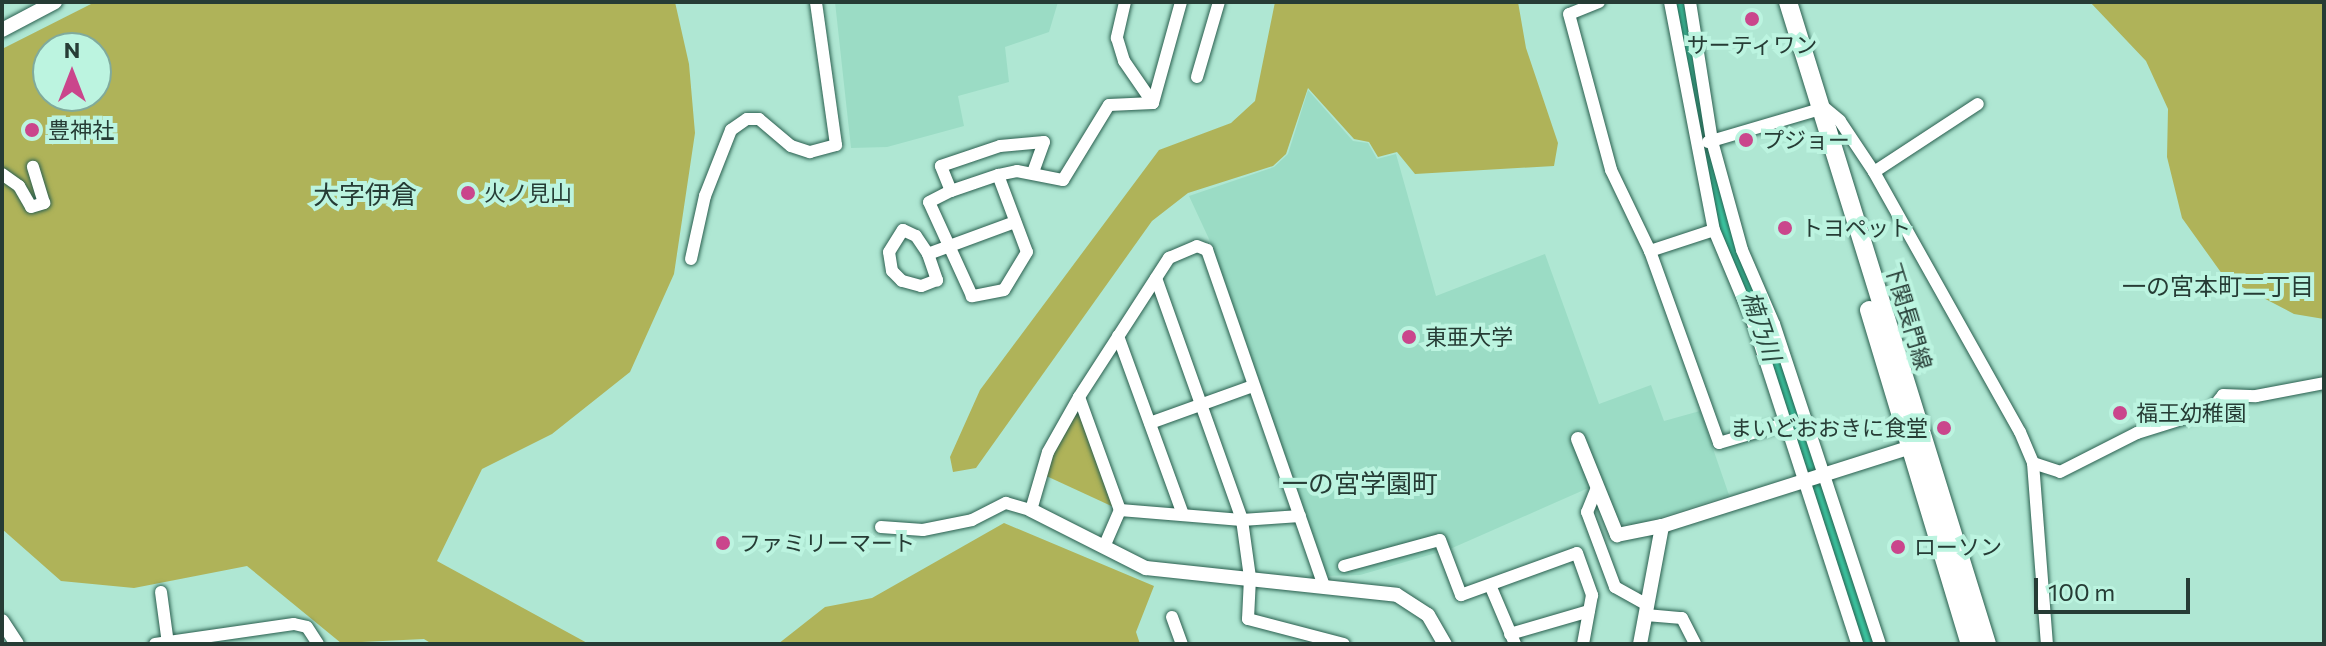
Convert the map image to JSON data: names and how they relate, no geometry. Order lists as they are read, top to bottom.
{
  "streets": {
    "main road": ["下関長門線"]
  },
  "districts": ["大字伊倉", "一の宮本町二丁目", "一の宮学園町"],
  "water": ["楠乃川"],
  "places": [
    "サーティワン",
    "豊神社",
    "プジョー",
    "火ノ見山",
    "トヨペット",
    "東亜大学",
    "福王幼稚園",
    "まいどおおきに食堂",
    "ファミリーマート",
    "ローソン"
  ],
  "scale_bar": "100 m",
  "north": "top"
}
